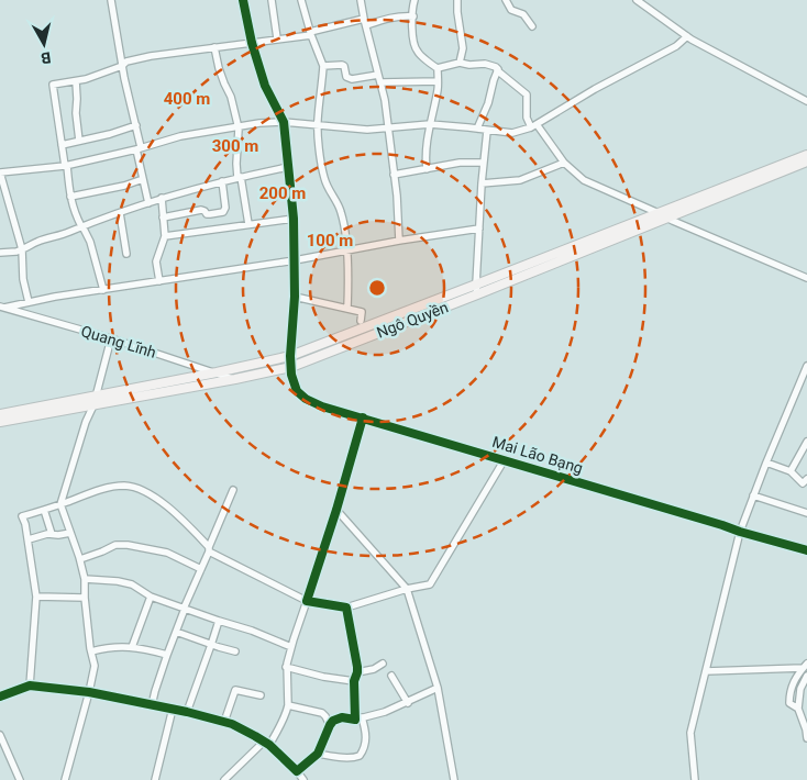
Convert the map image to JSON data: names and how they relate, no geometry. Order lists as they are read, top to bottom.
{
  "streets": {
    "main road": ["Ngô Quyền"],
    "street": ["Quang Lĩnh", "Mai Lão Bạng"]
  },
  "crossings": [
    ["Ngô Quyền", "Quang Lĩnh"],
    ["Ngô Quyền", "Mai Lão Bạng"]
  ],
  "north": "bottom",
  "rings": [
    "400 m",
    "300 m",
    "200 m",
    "100 m"
  ]
}
